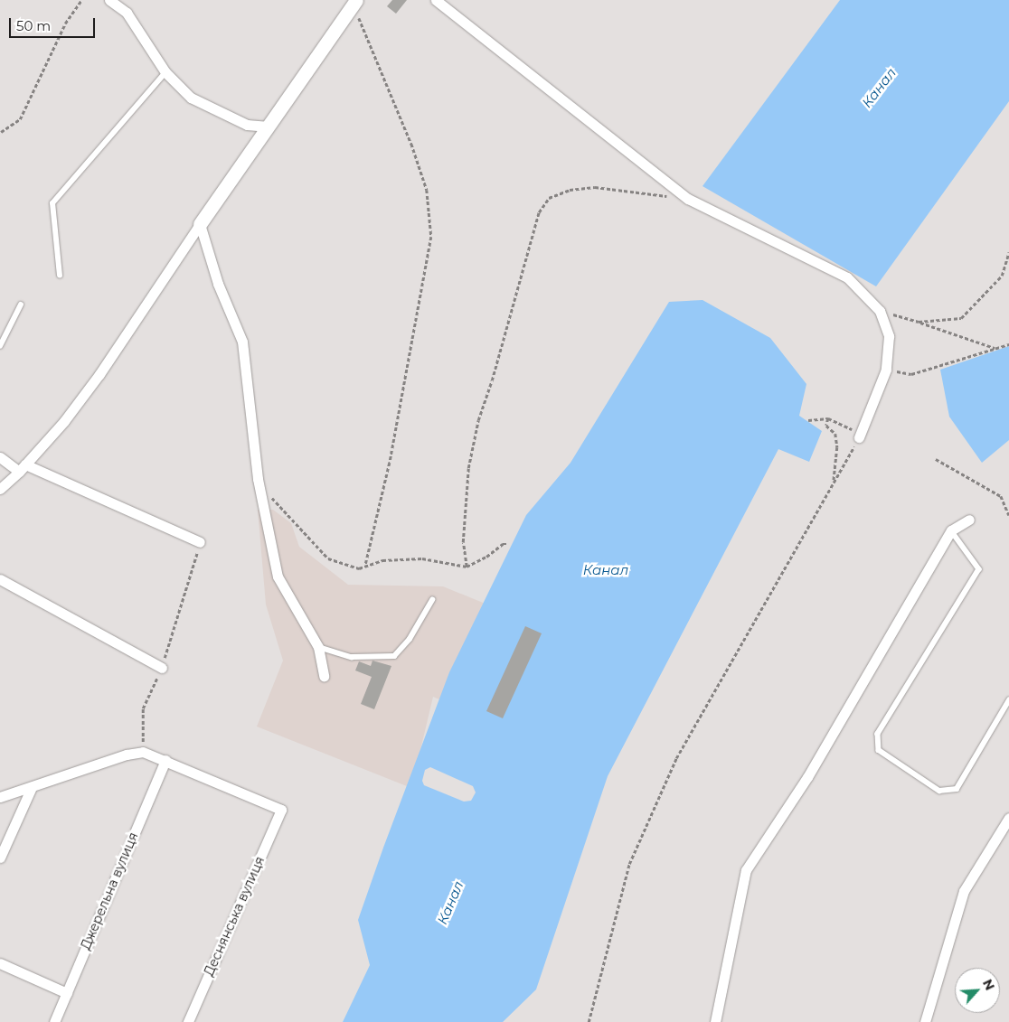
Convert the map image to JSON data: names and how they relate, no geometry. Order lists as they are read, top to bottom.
{
  "streets": {
    "street": ["Джерельна вулиця", "Деснянська вулиця"]
  },
  "crossings": [
    ["Джерельна вулиця", "Деснянська вулиця"]
  ],
  "water": ["Канал"],
  "scale_bar": "50 m",
  "north": "top right"
}
